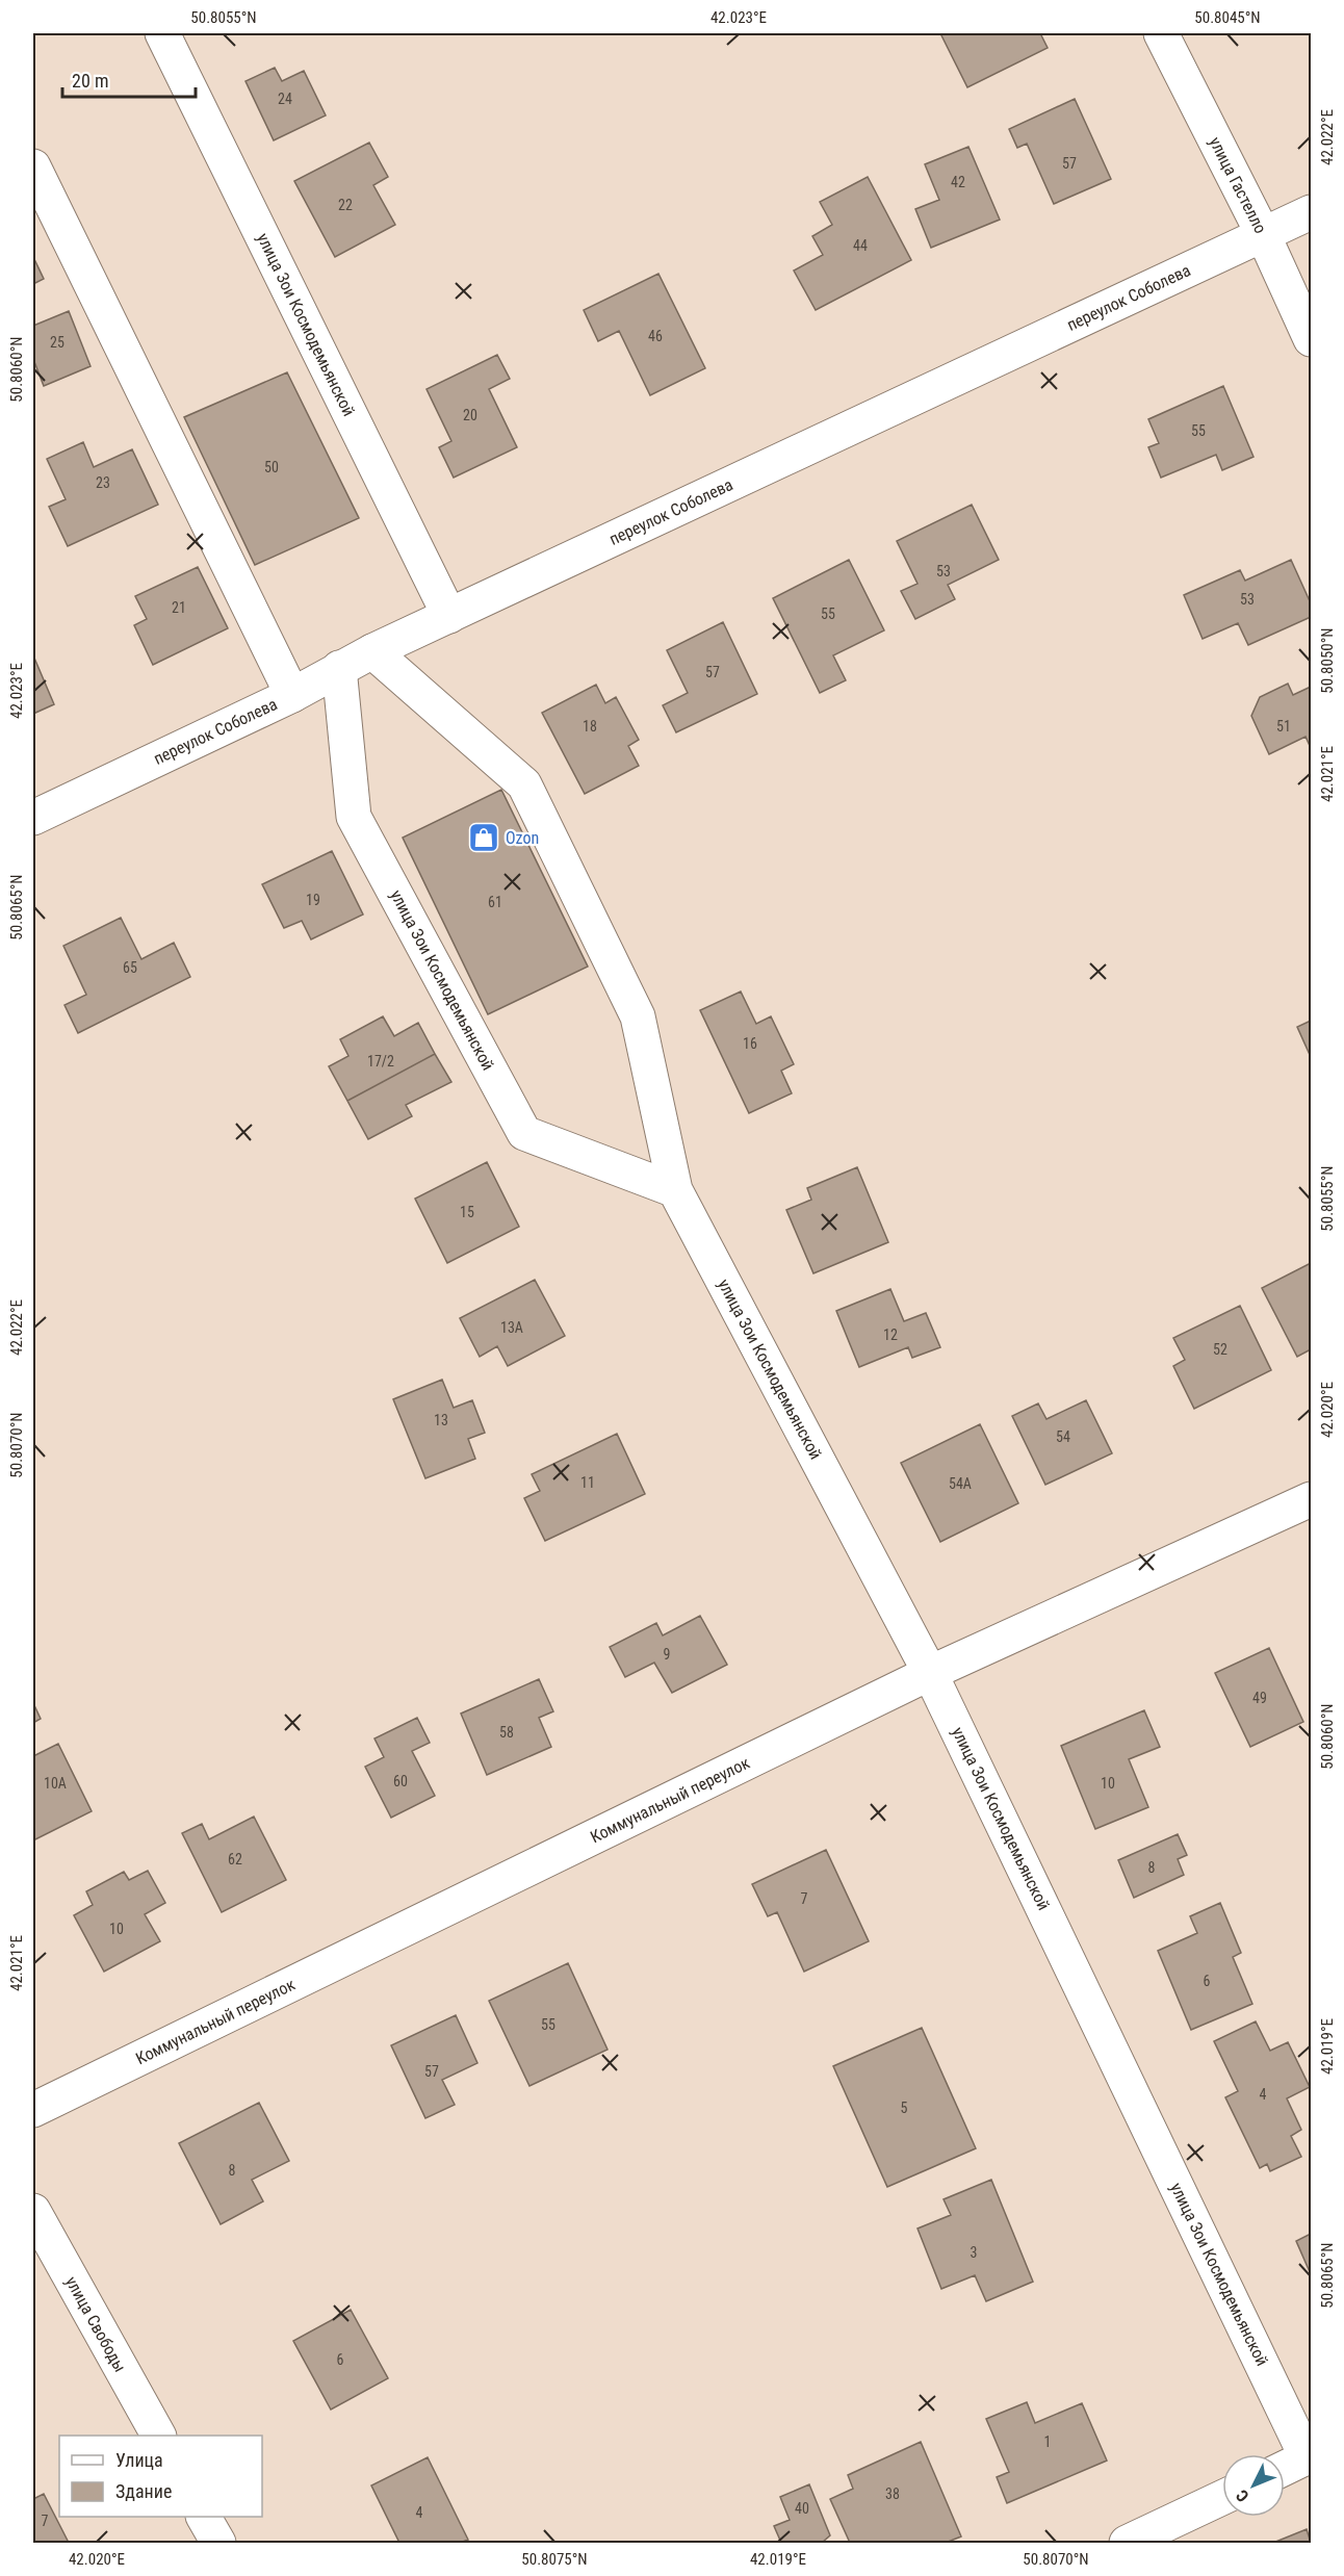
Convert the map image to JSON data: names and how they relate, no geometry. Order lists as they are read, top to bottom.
{
  "streets": {
    "street": [
      "улица Гастелло",
      "переулок Соболева",
      "улица Зои Космодемьянской",
      "Коммунальный переулок",
      "улица Свободы"
    ]
  },
  "crossings": [
    ["улица Гастелло", "переулок Соболева"],
    ["переулок Соболева", "улица Зои Космодемьянской"],
    ["улица Зои Космодемьянской", "Коммунальный переулок"]
  ],
  "places": {
    "shop": ["Ozon"]
  },
  "house_numbers": [
    "24",
    "57",
    "42",
    "22",
    "44",
    "46",
    "25",
    "20",
    "55",
    "50",
    "23",
    "53",
    "53",
    "21",
    "55",
    "57",
    "18",
    "51",
    "19",
    "61",
    "65",
    "16",
    "17/2",
    "15",
    "13А",
    "12",
    "52",
    "13",
    "54",
    "11",
    "54А",
    "9",
    "49",
    "58",
    "60",
    "10А",
    "10",
    "62",
    "8",
    "7",
    "10",
    "6",
    "55",
    "57",
    "4",
    "5",
    "8",
    "3",
    "6",
    "1",
    "38",
    "40",
    "4",
    "7"
  ],
  "legend": ["Улица", "Здание"],
  "scale_bar": "20 m",
  "north": "bottom left",
  "coordinates": [
    "50.8055°N",
    "42.023°E",
    "50.8045°N",
    "42.022°E",
    "50.8060°N",
    "50.8050°N",
    "42.021°E",
    "50.8065°N",
    "42.020°E",
    "50.8070°N",
    "42.019°E",
    "50.8075°N"
  ]
}
